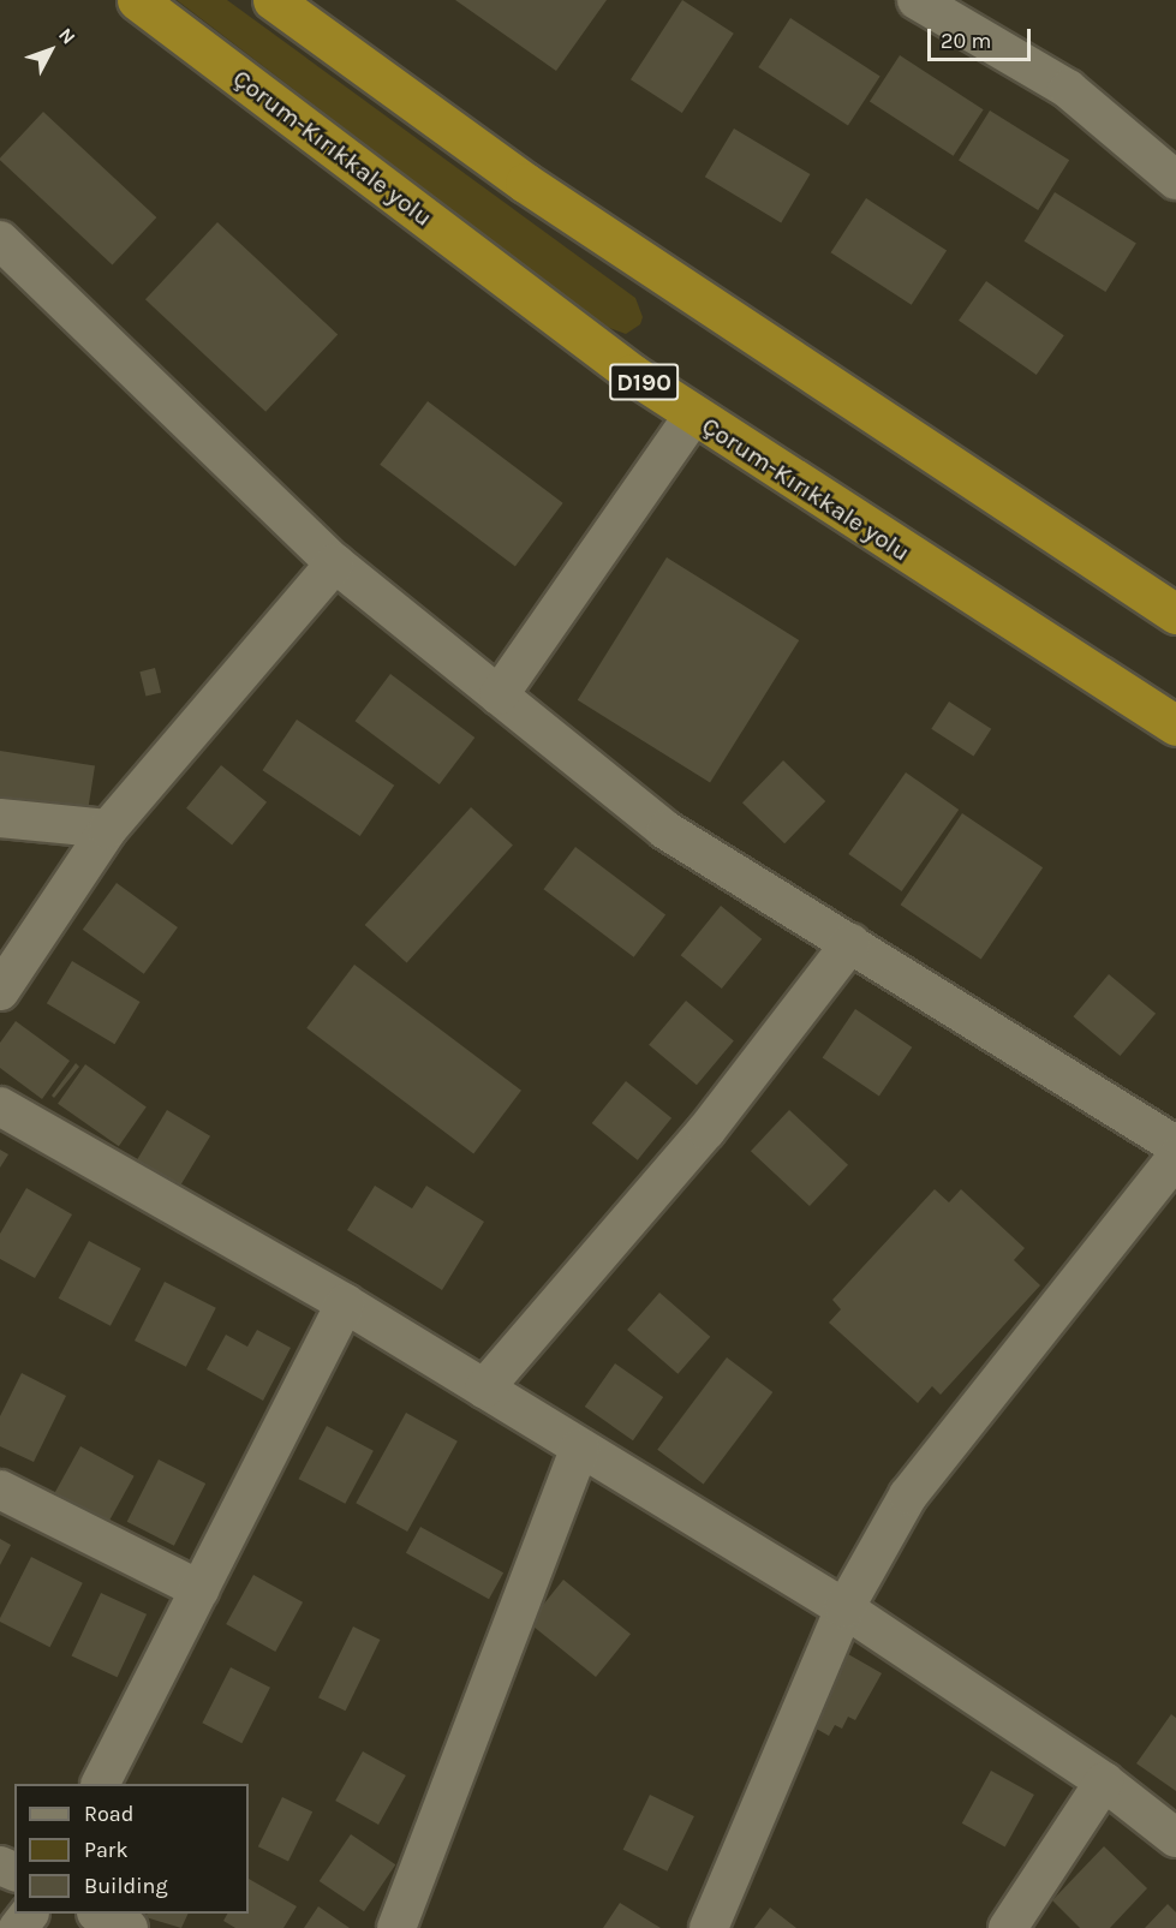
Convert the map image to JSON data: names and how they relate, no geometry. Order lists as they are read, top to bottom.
{
  "streets": {
    "highway": ["Çorum-Kırıkkale yolu", "D190"]
  },
  "legend": ["Road", "Park", "Building"],
  "scale_bar": "20 m",
  "north": "top right"
}
